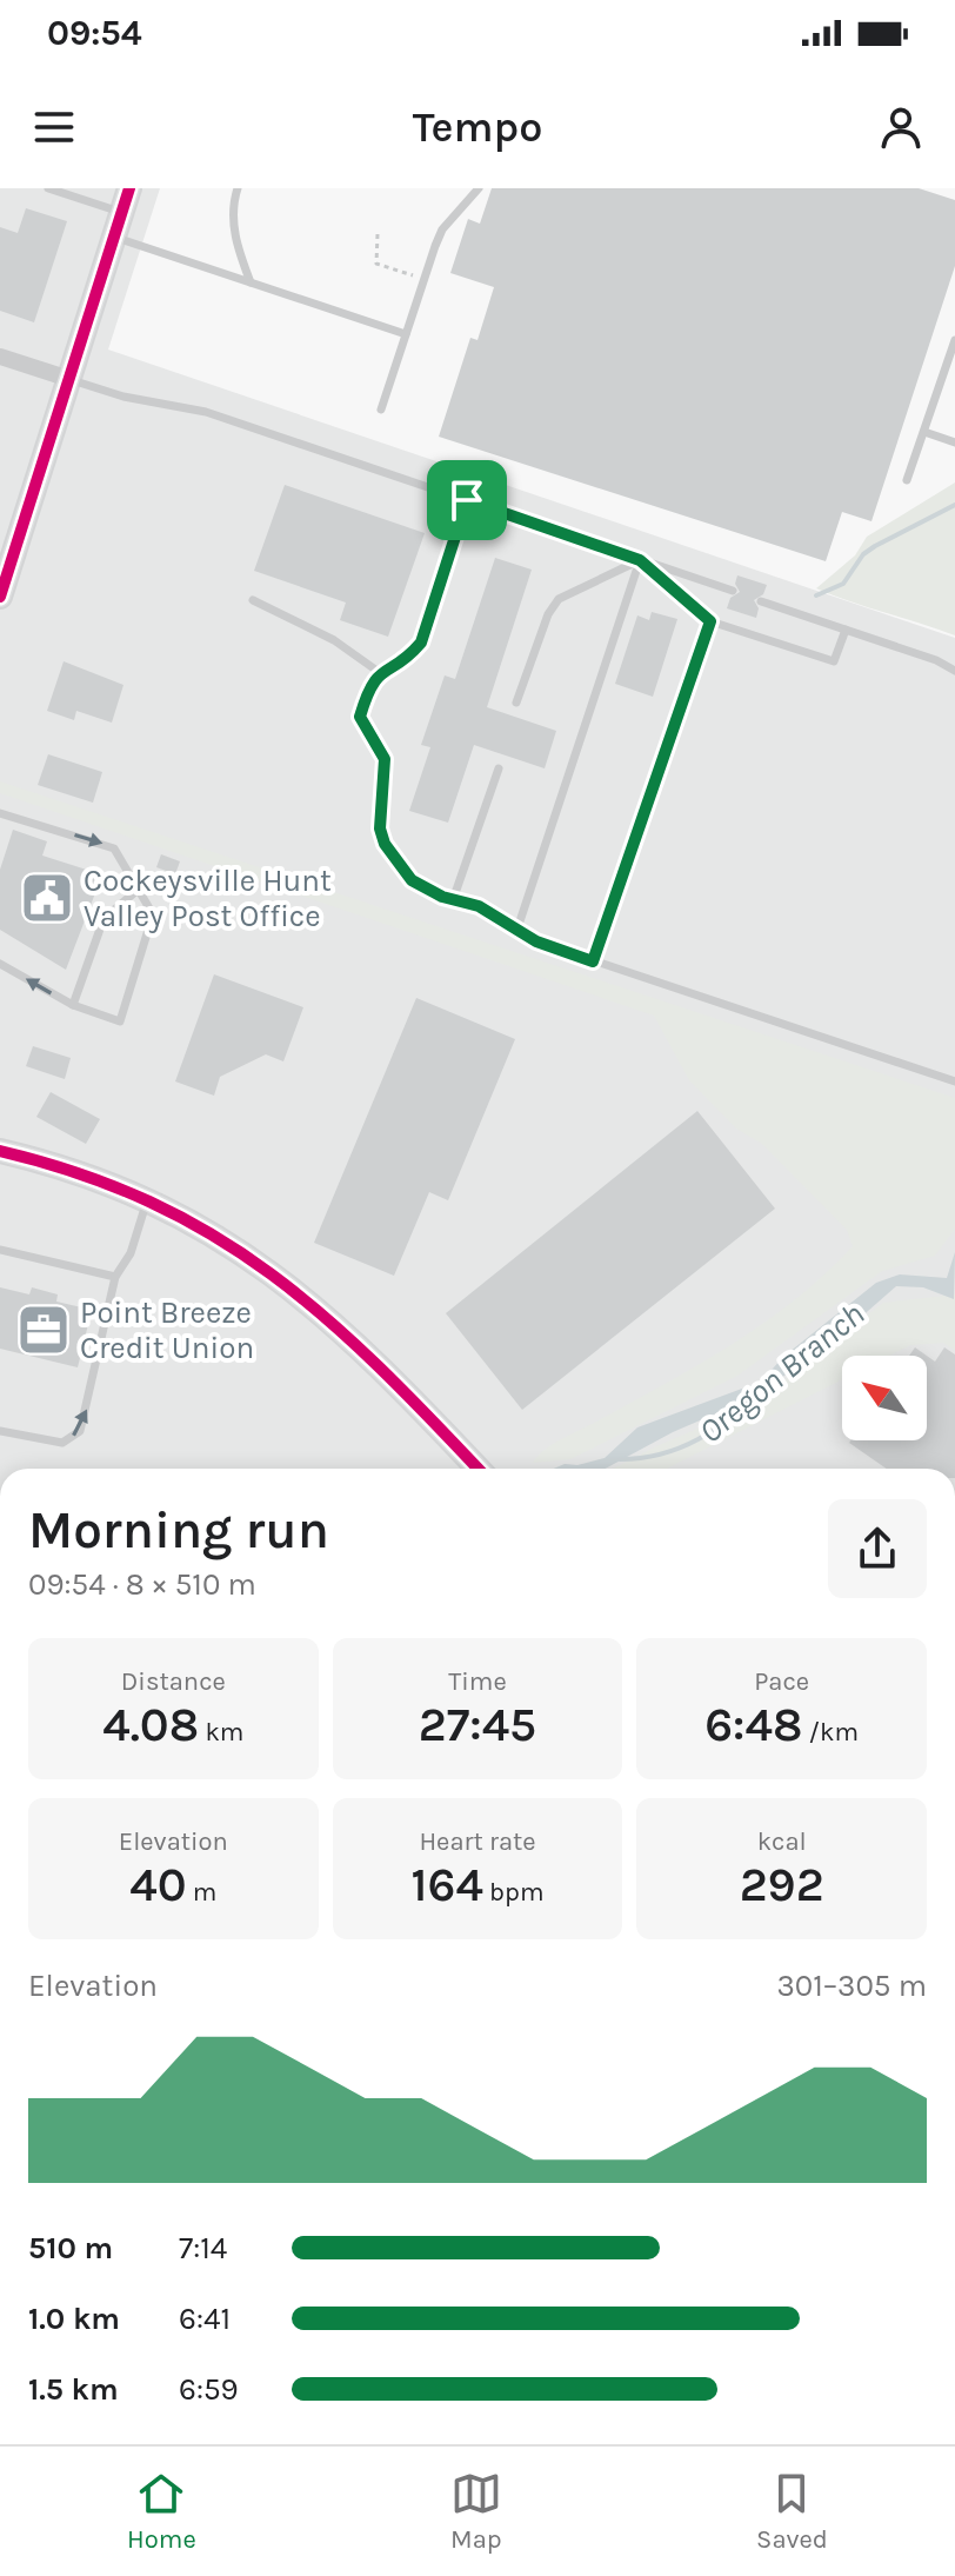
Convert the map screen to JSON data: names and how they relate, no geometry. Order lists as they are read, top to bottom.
{
  "water": ["Oregon Branch"],
  "places": {
    "public building": ["Cockeysville Hunt Valley Post Office"],
    "office": ["Point Breeze Credit Union"]
  },
  "north": "top left",
  "page": {
    "status": "09:54",
    "header": "Tempo",
    "heading": ["Morning run", "09:54 · 8 × 510 m"],
    "stats": [
      ["Distance", "4.08 km"],
      ["Time", "27:45"],
      ["Pace", "6:48 /km"],
      ["Elevation", "40 m"],
      ["Heart rate", "164 bpm"],
      ["kcal", "292"]
    ],
    "chart": ["Elevation", "301–305 m"],
    "list": [
      {
        "name": "510 m",
        "note": "7:14"
      },
      {
        "name": "1.0 km",
        "note": "6:41"
      },
      {
        "name": "1.5 km",
        "note": "6:59"
      }
    ],
    "tabs": ["Home", "Map", "Saved"]
  }
}
